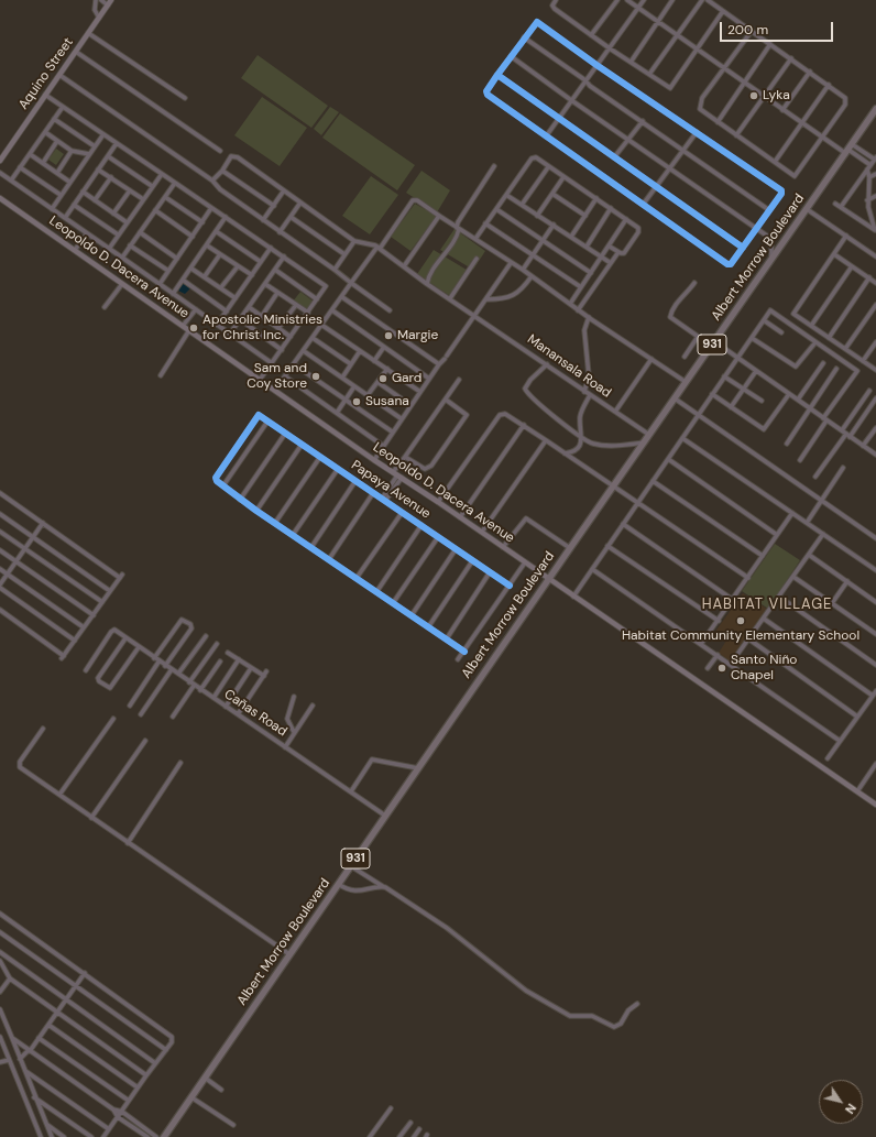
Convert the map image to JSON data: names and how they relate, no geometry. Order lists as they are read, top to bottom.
{
  "streets": {
    "highway": ["Albert Morrow Boulevard", "931"],
    "main road": ["Aquino Street", "Leopoldo D. Dacera Avenue"],
    "street": ["Manansala Road", "Papaya Avenue", "Cañas Road"]
  },
  "crossings": [
    ["Albert Morrow Boulevard", "Leopoldo D. Dacera Avenue"],
    ["Albert Morrow Boulevard", "Manansala Road"],
    ["Albert Morrow Boulevard", "Cañas Road"]
  ],
  "districts": ["HABITAT VILLAGE"],
  "places": [
    "Lyka",
    "Apostolic Ministries for Christ Inc.",
    "Margie",
    "Sam and Coy Store",
    "Gard",
    "Susana",
    "Habitat Community Elementary School",
    "Santo Niño Chapel"
  ],
  "scale_bar": "200 m",
  "north": "bottom right"
}
